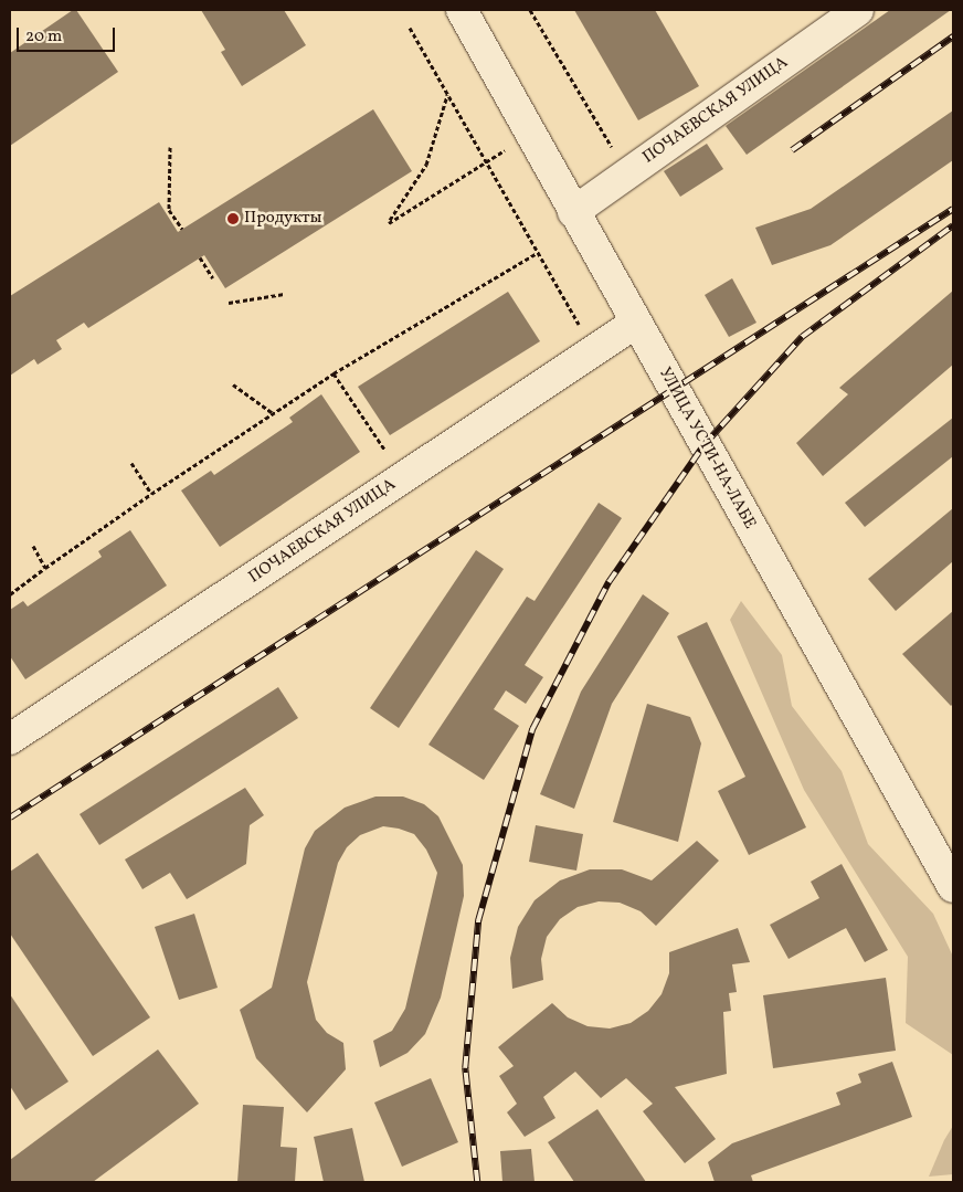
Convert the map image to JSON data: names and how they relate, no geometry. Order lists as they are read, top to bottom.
{
  "streets": {
    "street": ["ПОЧАЕВСКАЯ УЛИЦА", "УЛИЦА УСТИ-НА-ЛАБЕ"]
  },
  "crossings": [
    ["ПОЧАЕВСКАЯ УЛИЦА", "УЛИЦА УСТИ-НА-ЛАБЕ"]
  ],
  "places": ["Продукты"],
  "scale_bar": "20 m"
}
